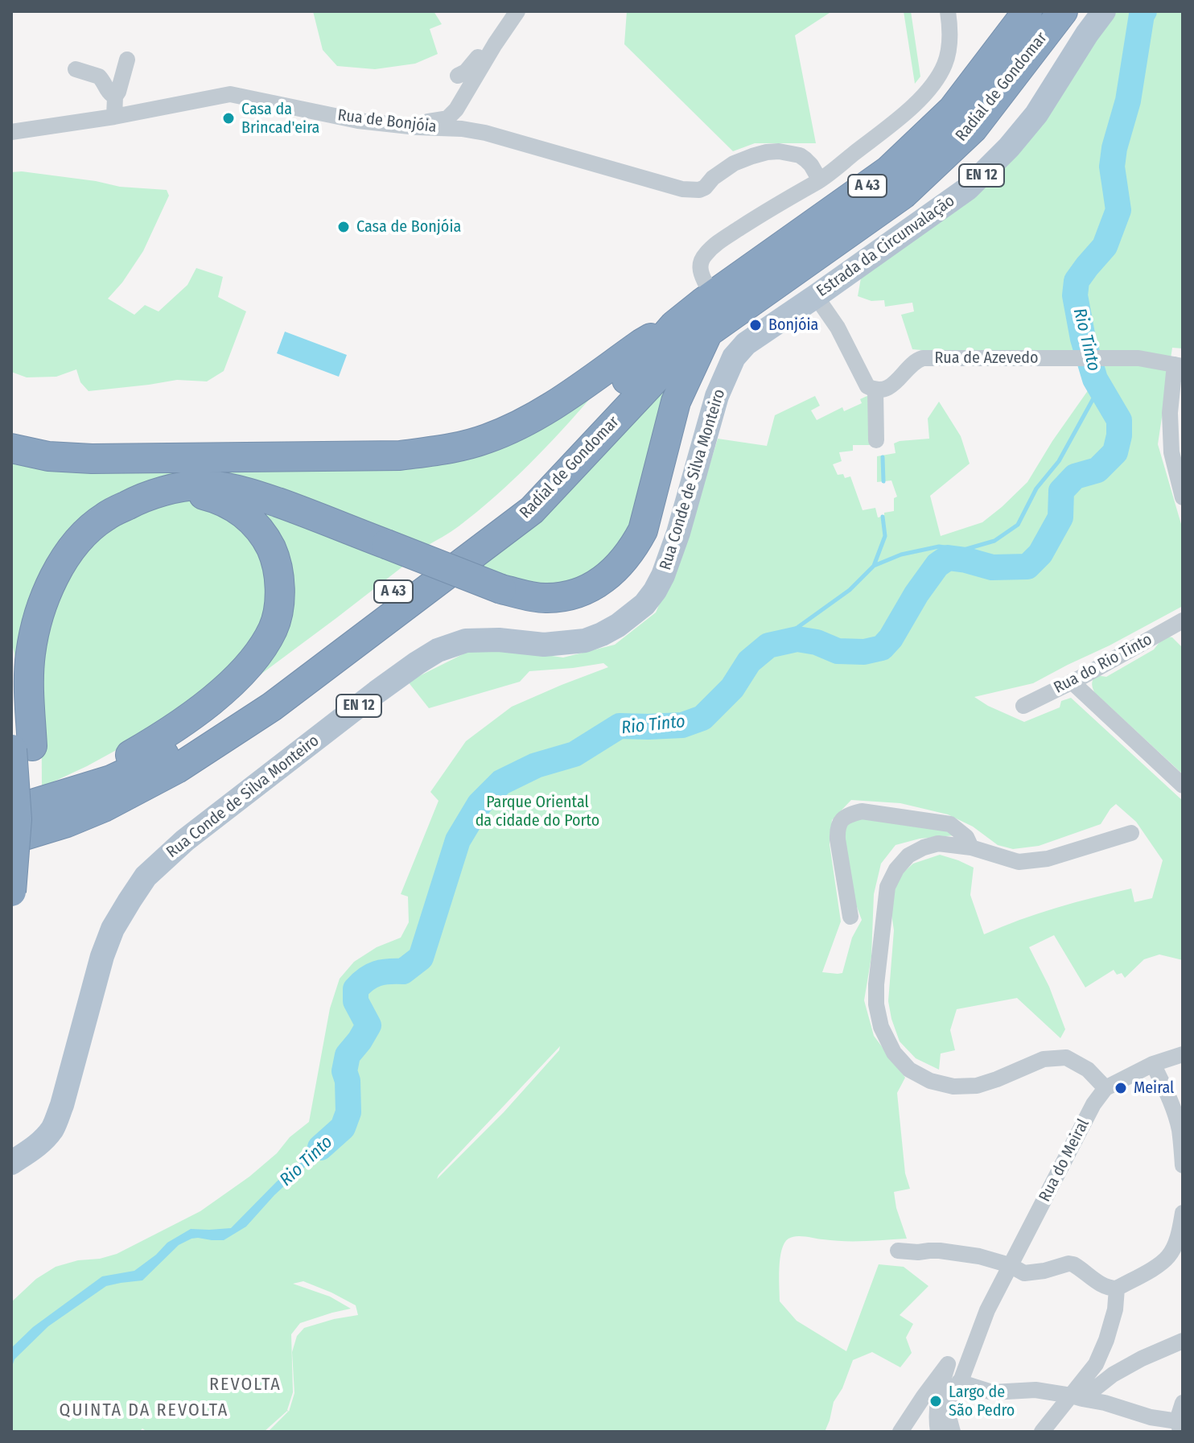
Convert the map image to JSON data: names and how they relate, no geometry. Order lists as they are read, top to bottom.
{
  "streets": {
    "highway": ["Radial de Gondomar", "A 43"],
    "main road": ["EN 12", "Estrada da Circunvalação", "Rua Conde de Silva Monteiro"],
    "street": [
      "Rua de Bonjóia",
      "Rua de Azevedo",
      "Rua do Rio Tinto",
      "Rua do Meiral"
    ]
  },
  "crossings": [
    ["Estrada da Circunvalação", "Rua Conde de Silva Monteiro"]
  ],
  "districts": ["REVOLTA", "QUINTA DA REVOLTA"],
  "water": ["Rio Tinto"],
  "parks": ["Parque Oriental da cidade do Porto"],
  "places": [
    "Casa da Brincad'eira",
    "Casa de Bonjóia",
    "Bonjóia",
    "Meiral",
    "Largo de São Pedro"
  ]
}
